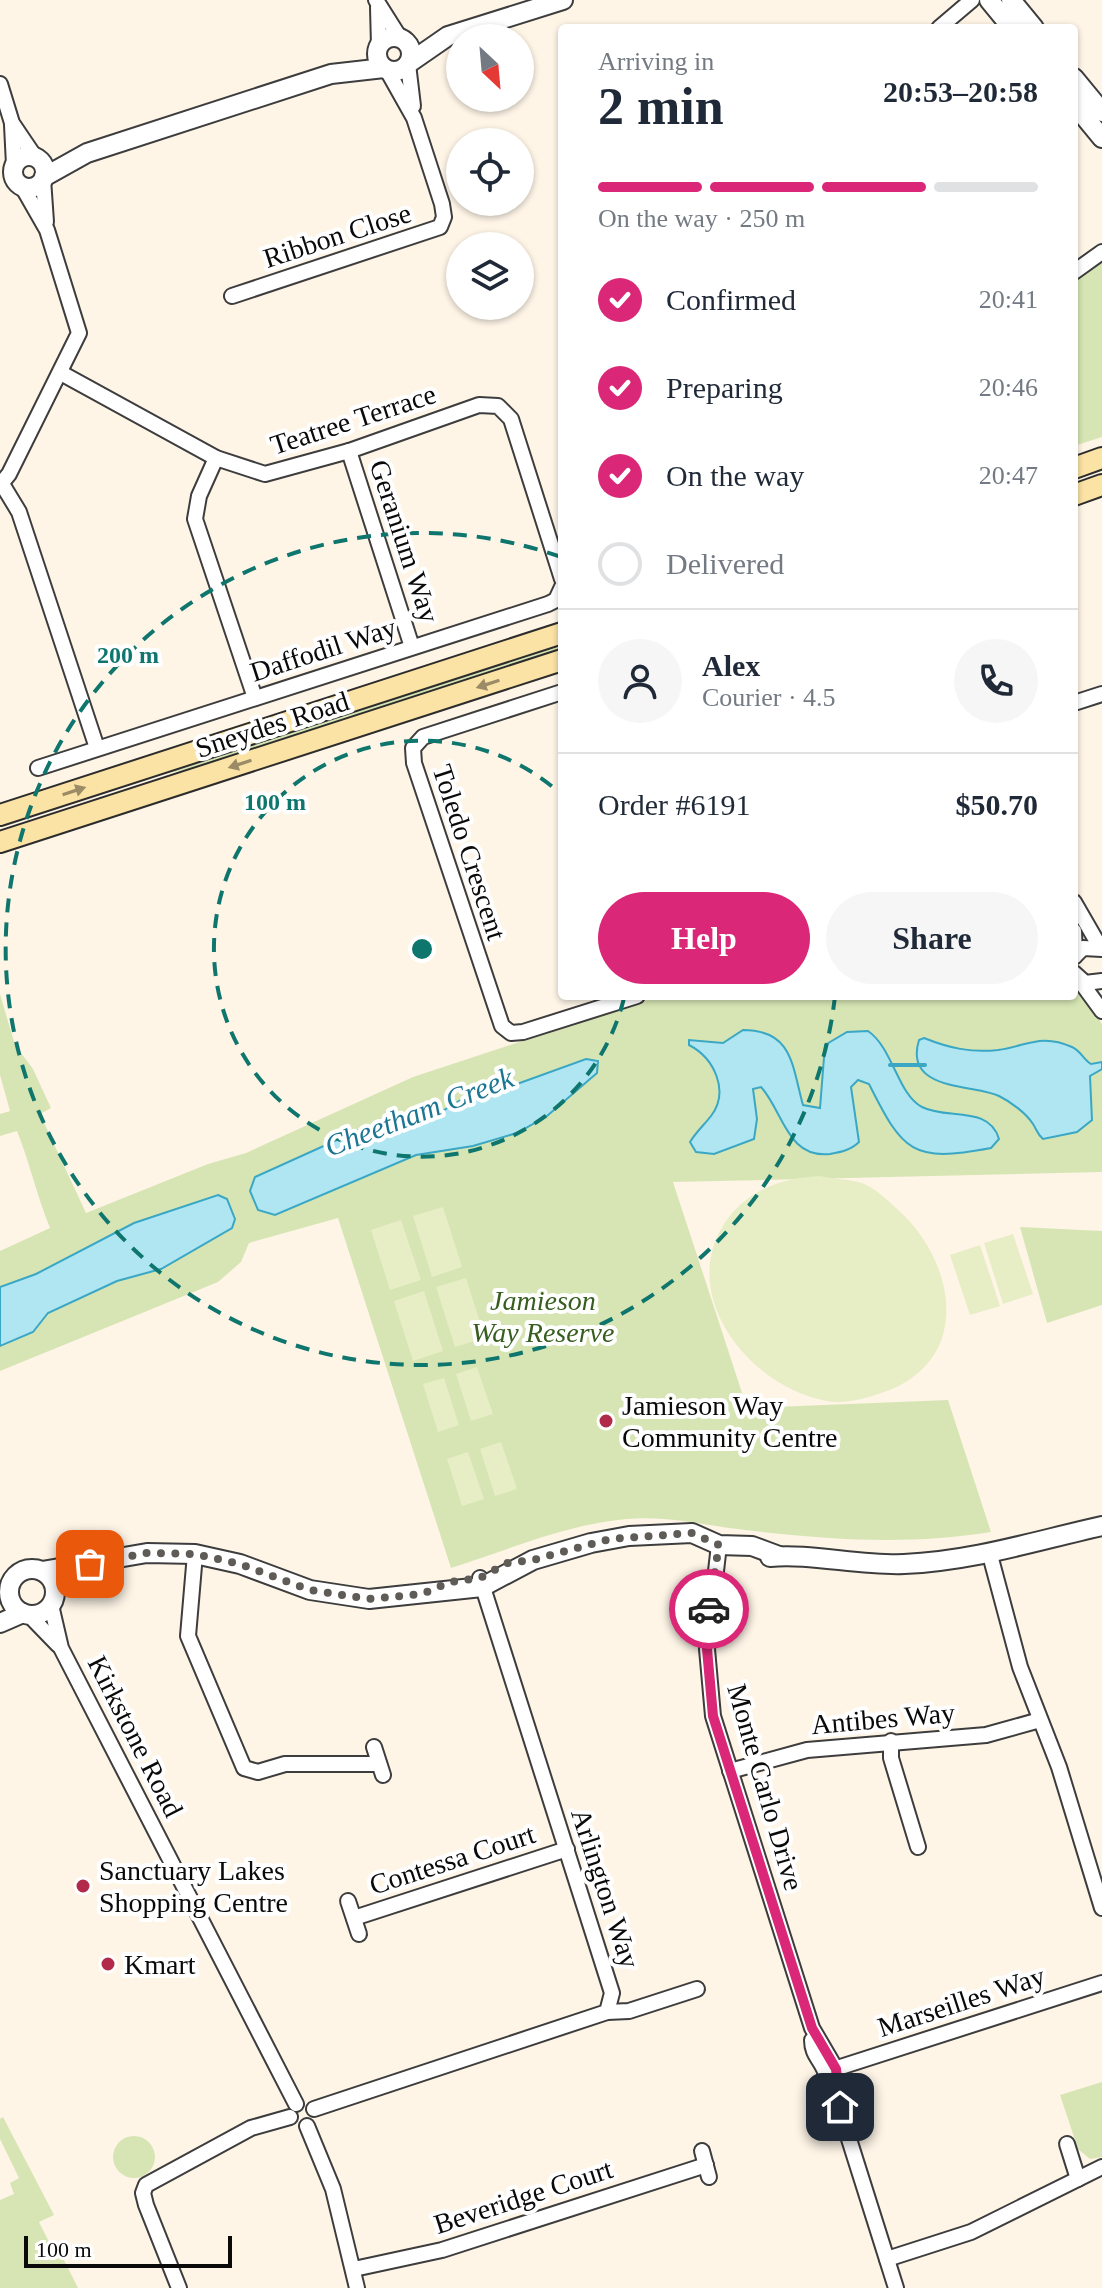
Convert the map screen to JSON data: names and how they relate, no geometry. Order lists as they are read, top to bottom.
{
  "streets": {
    "main road": ["Sneydes Road"],
    "street": [
      "Ribbon Close",
      "Teatree Terrace",
      "Geranium Way",
      "Daffodil Way",
      "Toledo Crescent",
      "Antibes Way",
      "Kirkstone Road",
      "Monte Carlo Drive",
      "Contessa Court",
      "Arlington Way",
      "Marseilles Way",
      "Beveridge Court"
    ]
  },
  "crossings": [
    ["Teatree Terrace", "Geranium Way"],
    ["Geranium Way", "Daffodil Way"],
    ["Antibes Way", "Monte Carlo Drive"],
    ["Kirkstone Road", "Arlington Way"],
    ["Monte Carlo Drive", "Marseilles Way"],
    ["Contessa Court", "Arlington Way"]
  ],
  "water": ["Cheetham Creek"],
  "parks": ["Jamieson Way Reserve"],
  "places": ["Jamieson Way Community Centre", "Sanctuary Lakes Shopping Centre", "Kmart"],
  "scale_bar": "100 m",
  "north": "bottom right",
  "page": {
    "heading": ["2 min", "Arriving in", "20:53–20:58"],
    "panel": [
      "Alex",
      "Courier · 4.5",
      "Order #6191",
      "$50.70"
    ],
    "bar": "On the way · 250 m",
    "list": [
      ["Confirmed", "20:41"],
      ["Preparing", "20:46"],
      ["On the way", "20:47"],
      "Delivered"
    ],
    "buttons": ["Help", "Share"],
    "scale": "100 m"
  },
  "rings": ["200 m", "100 m"]
}
